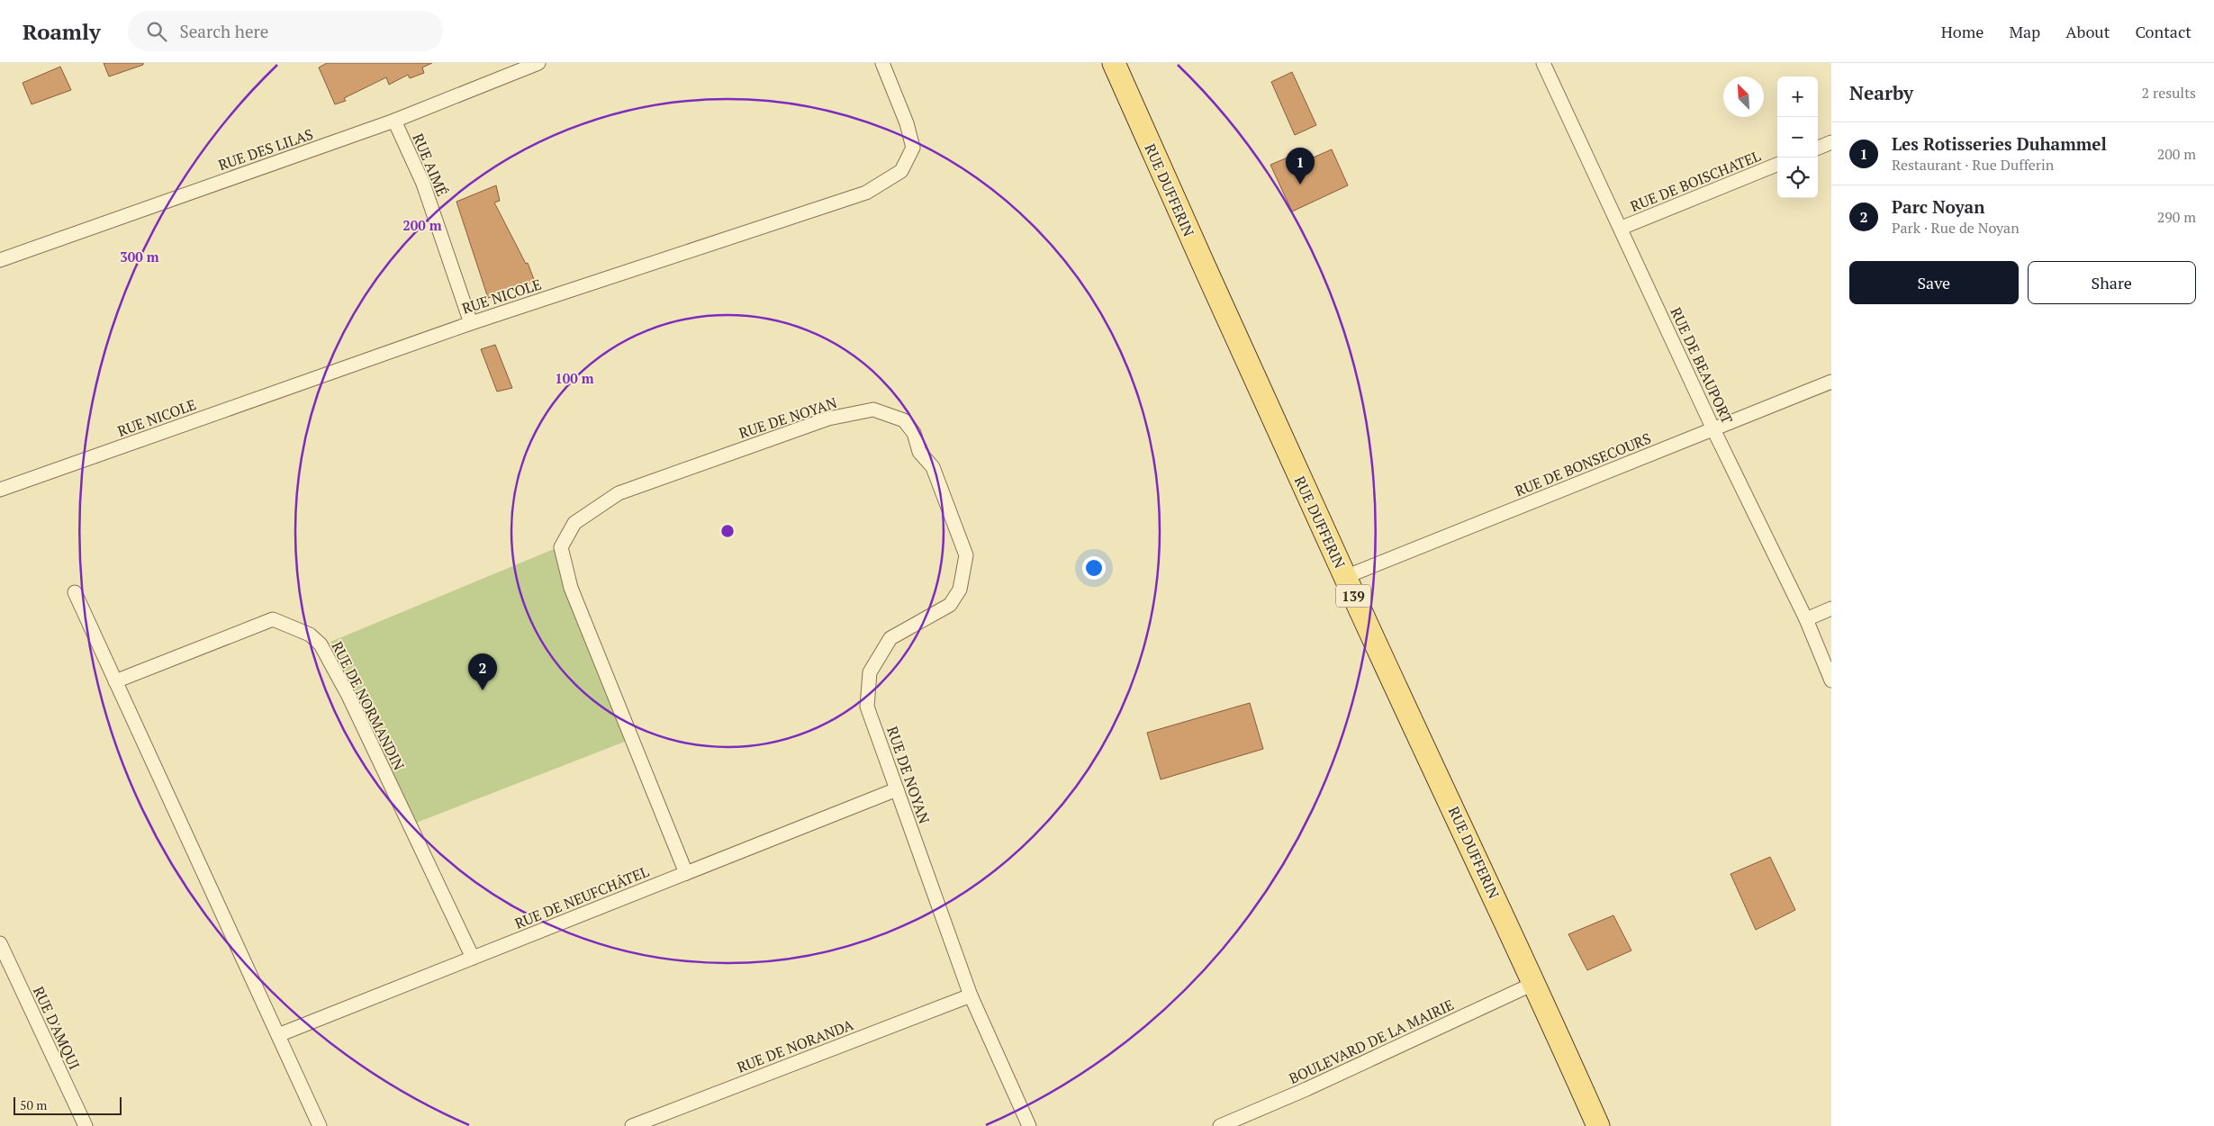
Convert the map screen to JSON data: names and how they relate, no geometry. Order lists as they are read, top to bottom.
{
  "streets": {
    "main road": ["RUE DUFFERIN", "139"],
    "street": [
      "RUE DES LILAS",
      "RUE AIMÉ",
      "RUE DE BOISCHATEL",
      "RUE NICOLE",
      "RUE DE BEAUPORT",
      "RUE DE NOYAN",
      "RUE DE BONSECOURS",
      "RUE DE NORMANDIN",
      "RUE DE NEUFCHÂTEL",
      "RUE D'AMQUI",
      "BOULEVARD DE LA MAIRIE",
      "RUE DE NORANDA"
    ]
  },
  "crossings": [
    ["RUE DES LILAS", "RUE AIMÉ"],
    ["RUE AIMÉ", "RUE NICOLE"],
    ["RUE DE BOISCHATEL", "RUE DE BEAUPORT"],
    ["RUE DUFFERIN", "RUE DE BONSECOURS"],
    ["RUE DUFFERIN", "BOULEVARD DE LA MAIRIE"],
    ["RUE DE BEAUPORT", "RUE DE BONSECOURS"],
    ["RUE DE NOYAN", "RUE DE NEUFCHÂTEL"],
    ["RUE DE NOYAN", "RUE DE NORANDA"],
    ["RUE DE NORMANDIN", "RUE DE NEUFCHÂTEL"]
  ],
  "scale_bar": "50 m",
  "north": "top left",
  "page": {
    "header": "Roamly",
    "search": "Search here",
    "nav": [
      "Home",
      "Map",
      "About",
      "Contact"
    ],
    "heading": ["Nearby", "2 results"],
    "map_buttons": ["+", "−"],
    "list": [
      {
        "mark": "1",
        "name": "Les Rotisseries Duhammel",
        "note": "Restaurant · Rue Dufferin",
        "value": "200 m"
      },
      {
        "mark": "2",
        "name": "Parc Noyan",
        "note": "Park · Rue de Noyan",
        "value": "290 m"
      }
    ],
    "pins": ["1", "2"],
    "buttons": ["Save", "Share"],
    "scale": "50 m"
  },
  "rings": ["200 m", "300 m", "100 m"]
}
